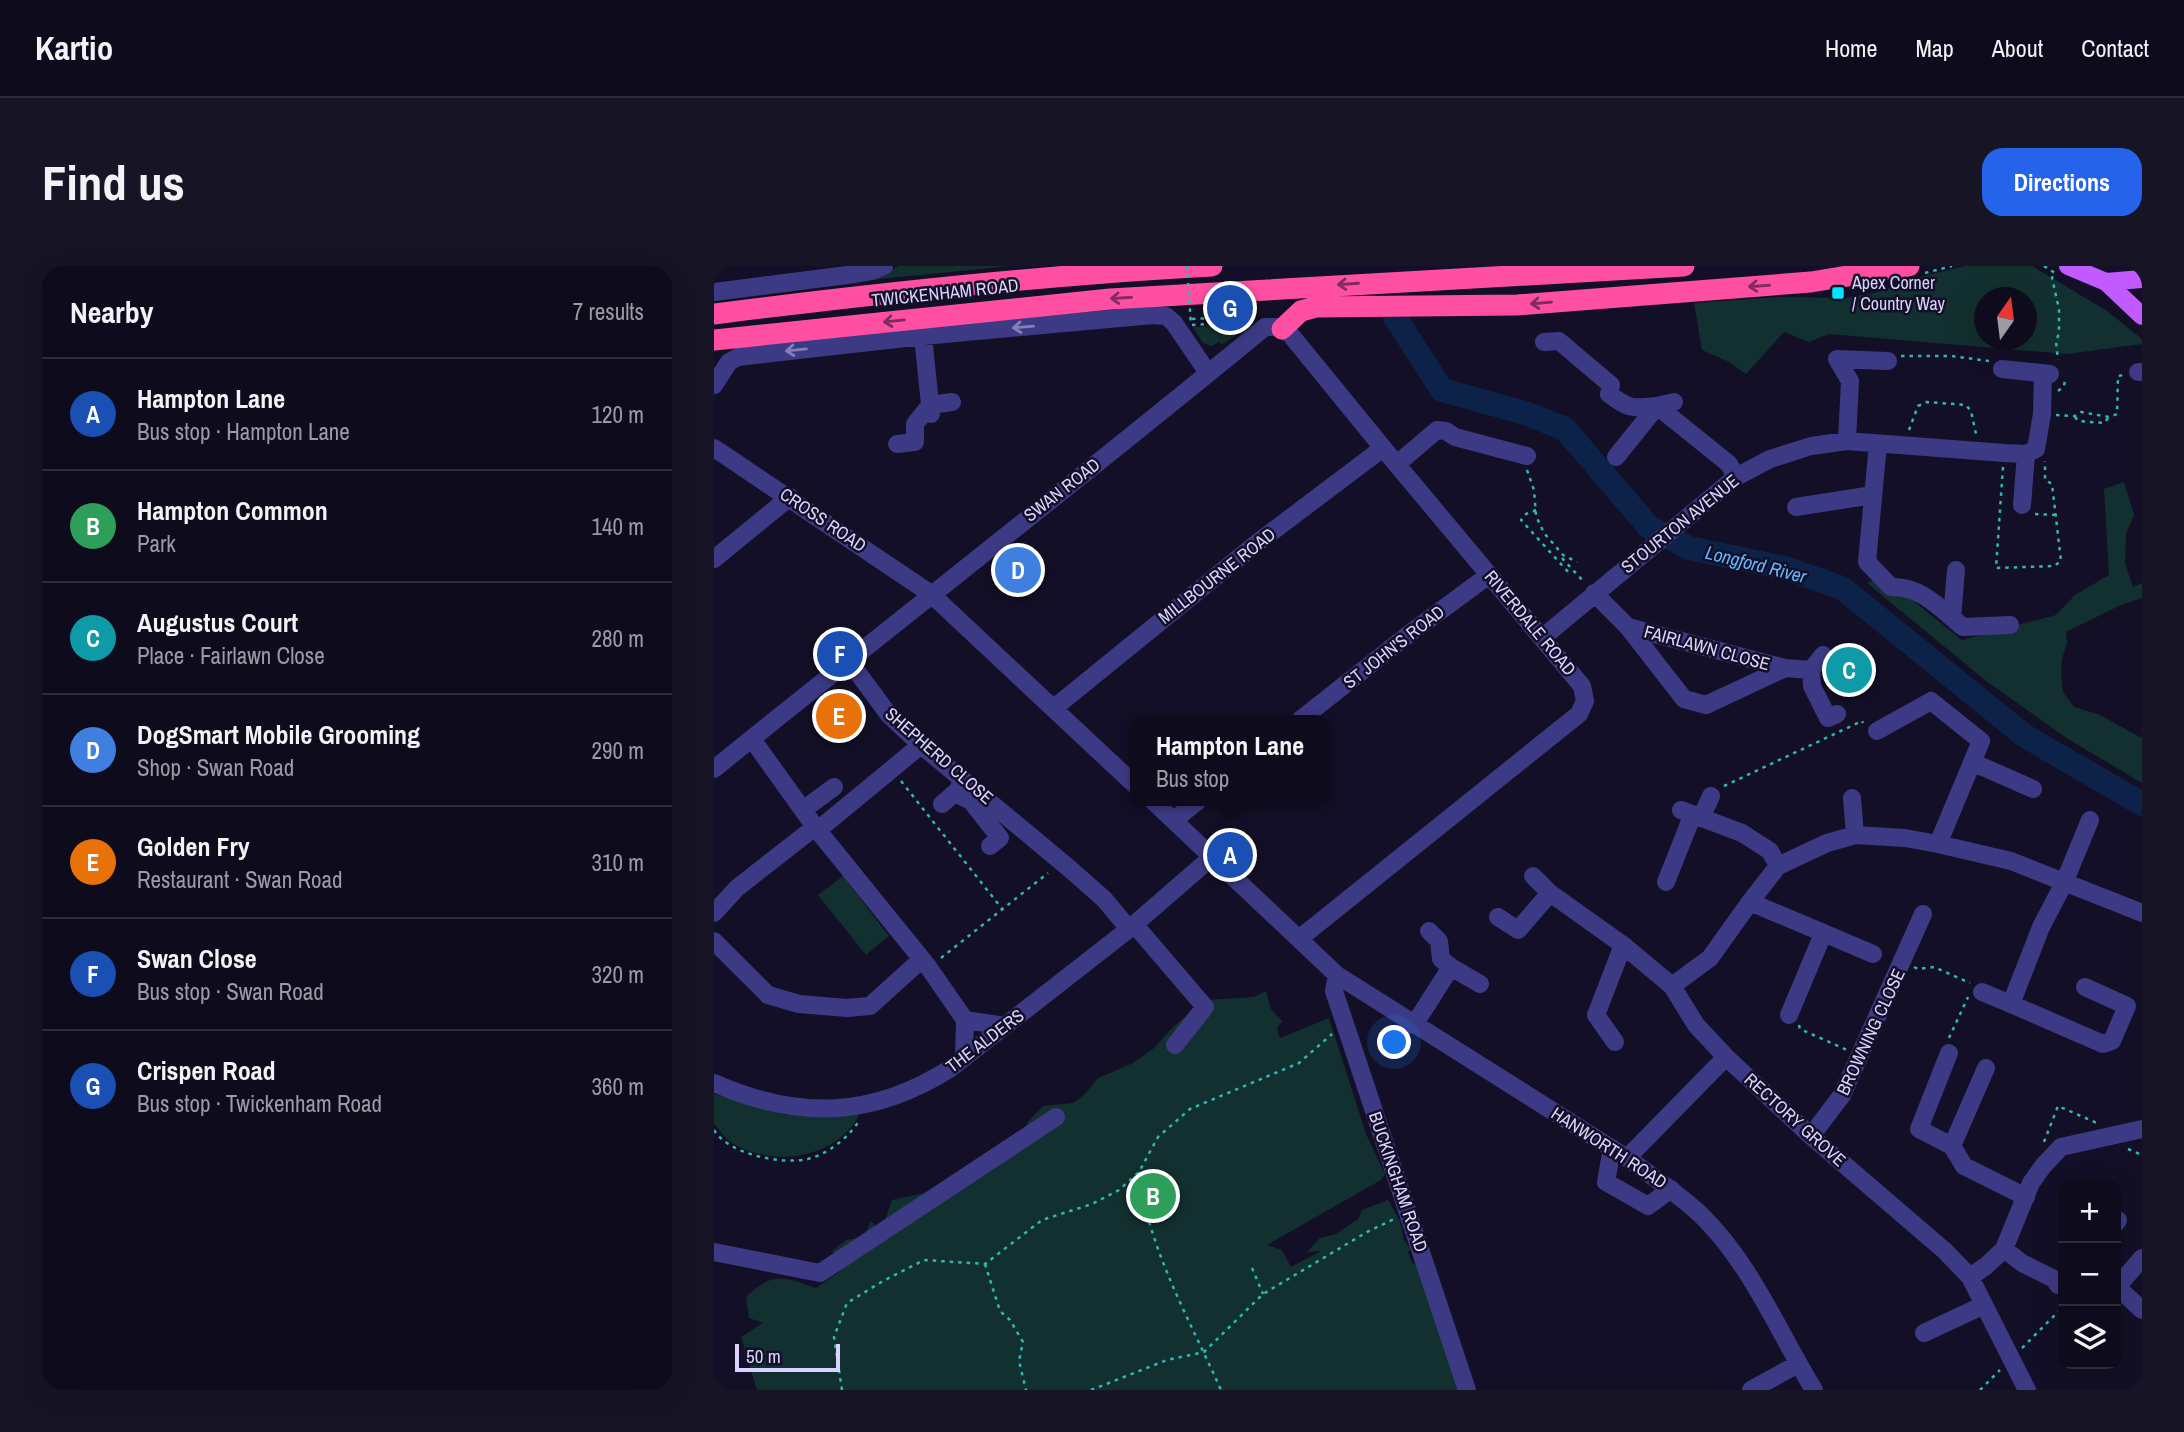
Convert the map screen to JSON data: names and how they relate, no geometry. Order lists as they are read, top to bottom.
{
  "streets": {
    "highway": ["TWICKENHAM ROAD"],
    "street": [
      "SWAN ROAD",
      "CROSS ROAD",
      "STOURTON AVENUE",
      "MILLBOURNE ROAD",
      "RIVERDALE ROAD",
      "ST JOHN'S ROAD",
      "FAIRLAWN CLOSE",
      "SHEPHERD CLOSE",
      "BROWNING CLOSE",
      "THE ALDERS",
      "RECTORY GROVE",
      "HANWORTH ROAD",
      "BUCKINGHAM ROAD"
    ]
  },
  "crossings": [
    ["SWAN ROAD", "CROSS ROAD"],
    ["SWAN ROAD", "RIVERDALE ROAD"],
    ["SWAN ROAD", "SHEPHERD CLOSE"],
    ["CROSS ROAD", "MILLBOURNE ROAD"],
    ["STOURTON AVENUE", "RIVERDALE ROAD"],
    ["STOURTON AVENUE", "FAIRLAWN CLOSE"],
    ["MILLBOURNE ROAD", "RIVERDALE ROAD"],
    ["RIVERDALE ROAD", "ST JOHN'S ROAD"],
    ["RIVERDALE ROAD", "HANWORTH ROAD"],
    ["SHEPHERD CLOSE", "THE ALDERS"],
    ["BROWNING CLOSE", "RECTORY GROVE"],
    ["THE ALDERS", "HANWORTH ROAD"],
    ["HANWORTH ROAD", "BUCKINGHAM ROAD"]
  ],
  "water": ["Longford River"],
  "places": {
    "transit": ["Apex Corner / Country Way"]
  },
  "scale_bar": "50 m",
  "north": "top",
  "page": {
    "header": "Kartio",
    "nav": [
      "Home",
      "Map",
      "About",
      "Contact"
    ],
    "buttons": "Directions",
    "title": "Find us",
    "heading": ["Nearby", "7 results"],
    "pins": [
      "G",
      "D",
      "F",
      "C",
      "E",
      "A",
      "B"
    ],
    "list": [
      {
        "mark": "A",
        "name": "Hampton Lane",
        "note": "Bus stop · Hampton Lane",
        "value": "120 m"
      },
      {
        "mark": "B",
        "name": "Hampton Common",
        "note": "Park",
        "value": "140 m"
      },
      {
        "mark": "C",
        "name": "Augustus Court",
        "note": "Place · Fairlawn Close",
        "value": "280 m"
      },
      {
        "mark": "D",
        "name": "DogSmart Mobile Grooming",
        "note": "Shop · Swan Road",
        "value": "290 m"
      },
      {
        "mark": "E",
        "name": "Golden Fry",
        "note": "Restaurant · Swan Road",
        "value": "310 m"
      },
      {
        "mark": "F",
        "name": "Swan Close",
        "note": "Bus stop · Swan Road",
        "value": "320 m"
      },
      {
        "mark": "G",
        "name": "Crispen Road",
        "note": "Bus stop · Twickenham Road",
        "value": "360 m"
      }
    ],
    "popup": ["Hampton Lane", "Bus stop"],
    "map_buttons": ["+", "−"],
    "scale": "50 m"
  }
}
